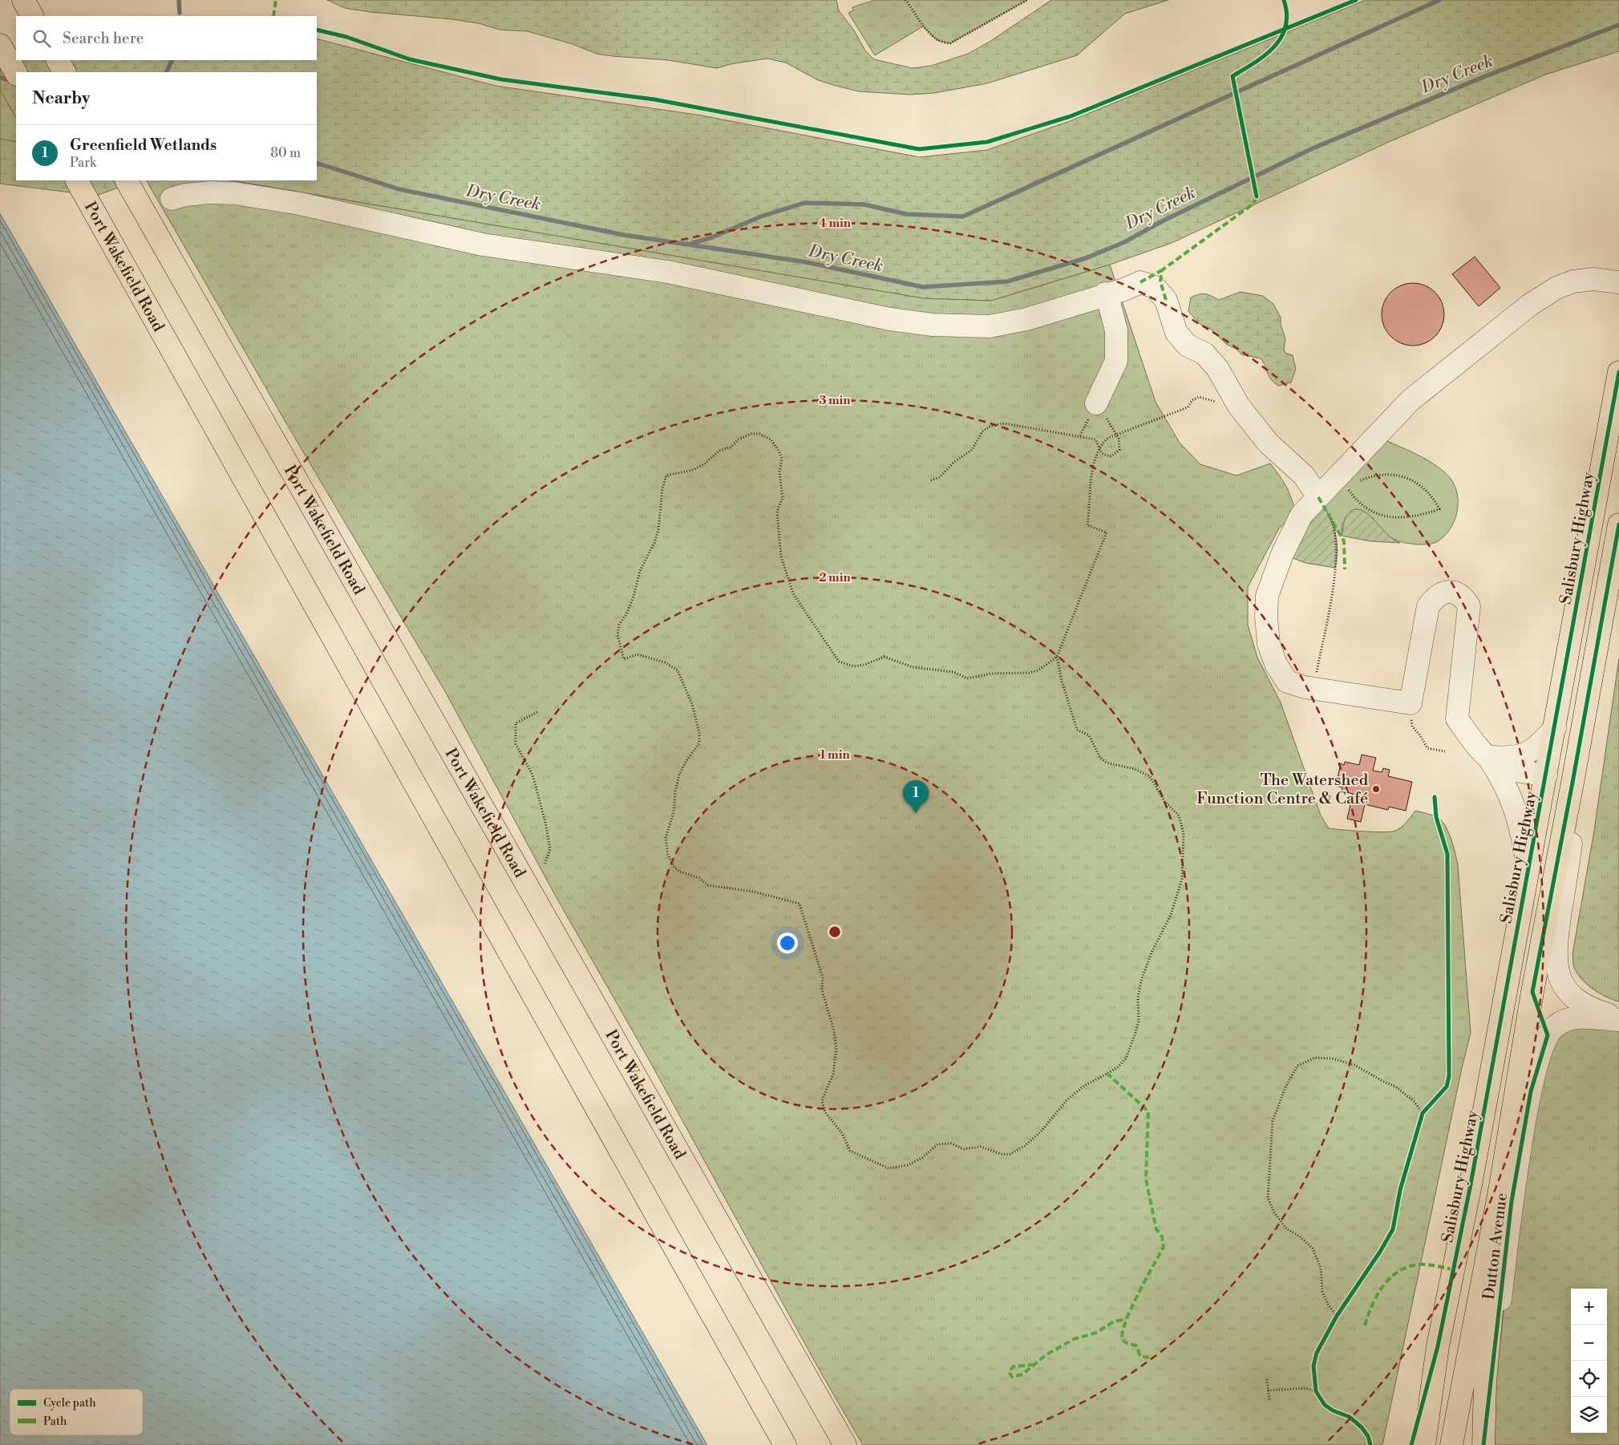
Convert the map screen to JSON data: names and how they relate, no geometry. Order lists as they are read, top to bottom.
{
  "streets": {
    "highway": ["Port Wakefield Road", "Salisbury Highway"],
    "street": ["Dutton Avenue"]
  },
  "water": ["Dry Creek"],
  "places": ["The Watershed Function Centre & Café"],
  "legend": ["Cycle path", "Path"],
  "page": {
    "search": "Search here",
    "heading": "Nearby",
    "list": [
      {
        "mark": "1",
        "name": "Greenfield Wetlands",
        "note": "Park",
        "value": "80 m"
      }
    ],
    "pins": "1",
    "map_buttons": ["+", "−"]
  },
  "rings": [
    "4 min",
    "3 min",
    "2 min",
    "1 min"
  ]
}
